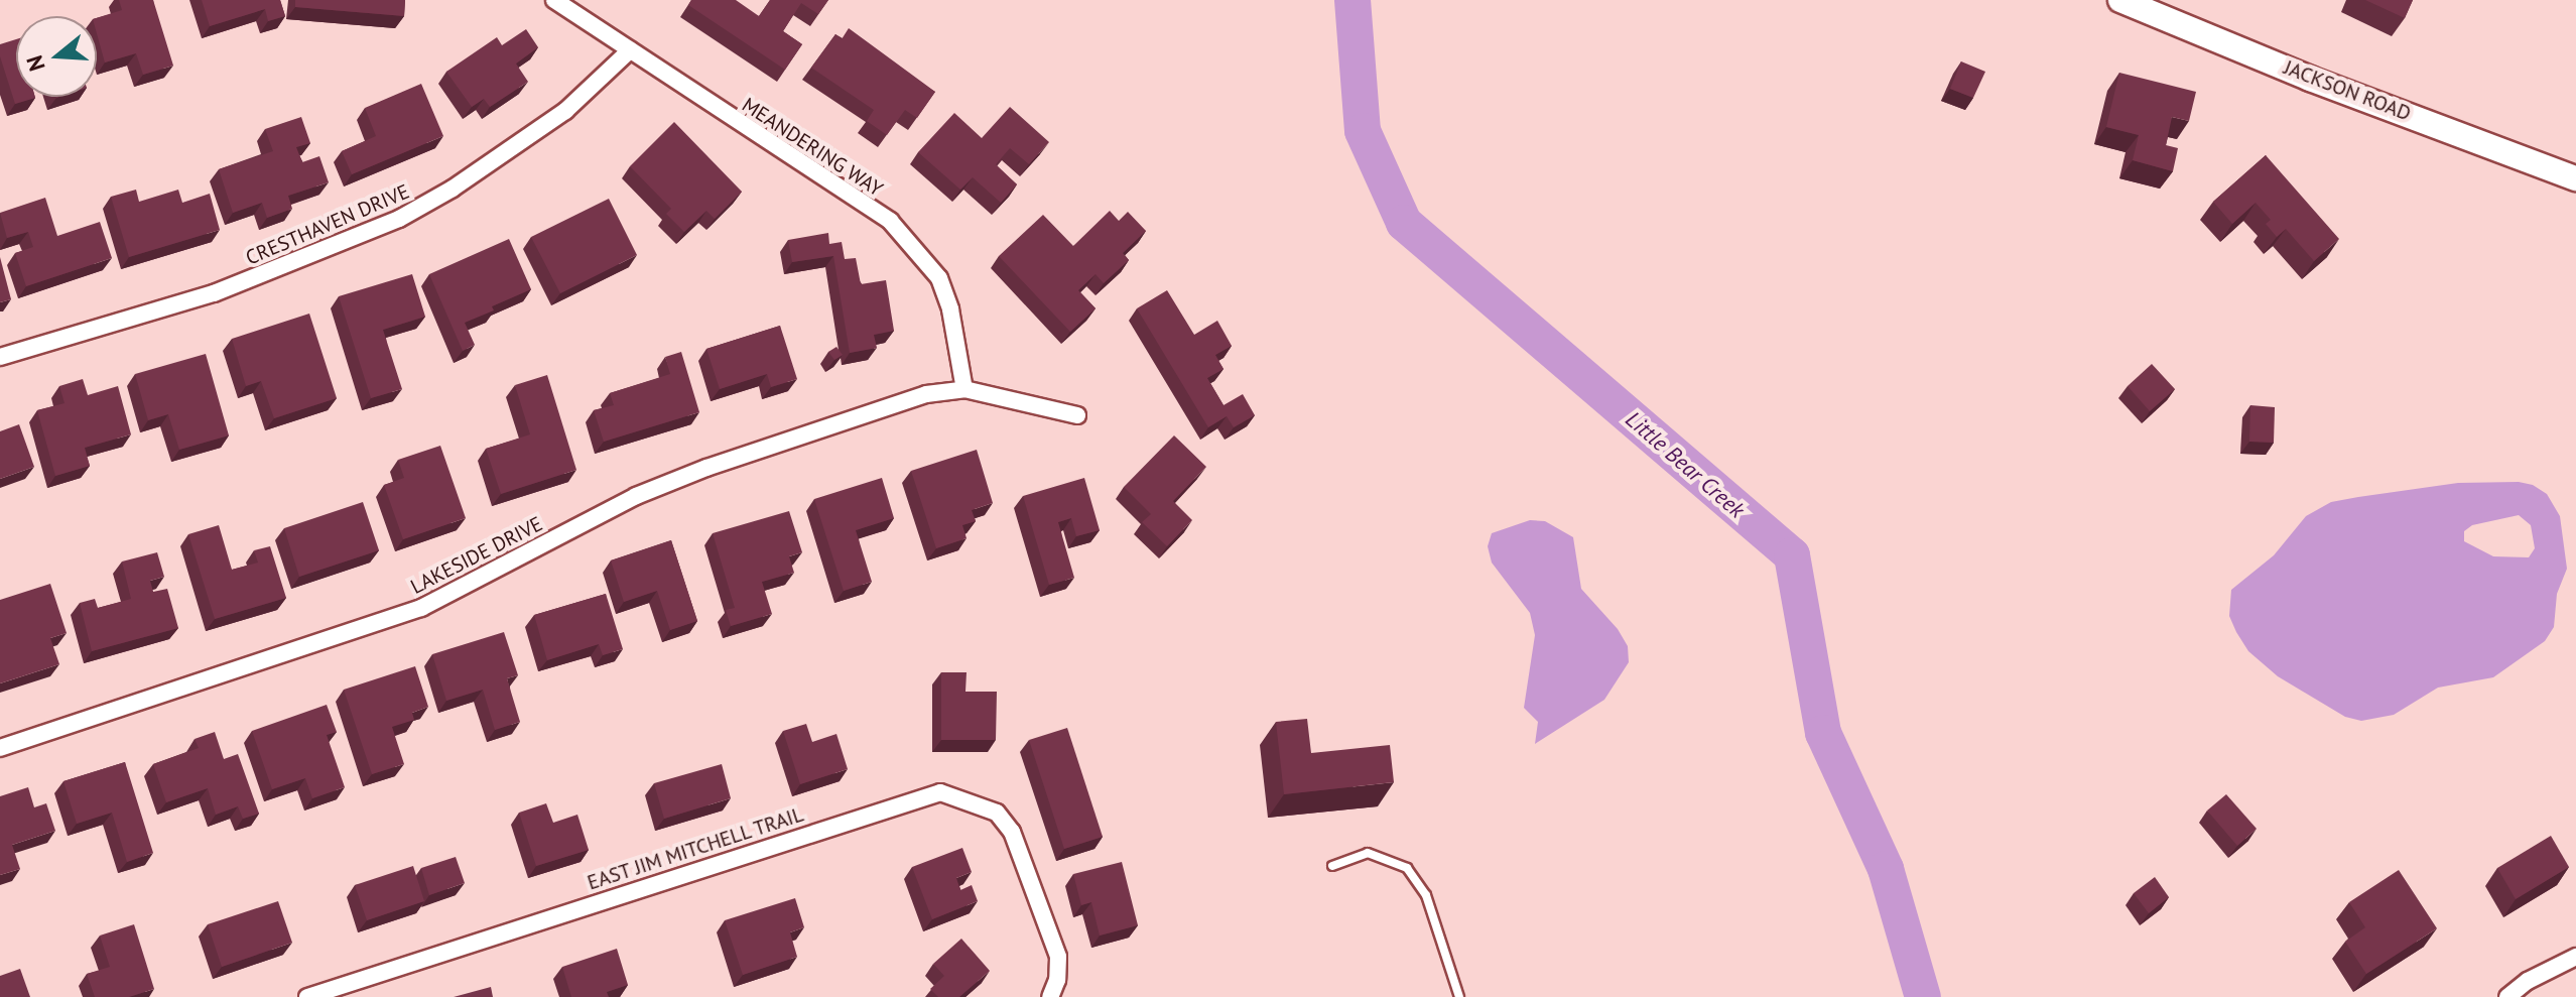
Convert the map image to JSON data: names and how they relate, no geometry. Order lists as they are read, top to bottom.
{
  "streets": {
    "main road": ["JACKSON ROAD"],
    "street": [
      "MEANDERING WAY",
      "CRESTHAVEN DRIVE",
      "LAKESIDE DRIVE",
      "EAST JIM MITCHELL TRAIL"
    ]
  },
  "crossings": [
    ["MEANDERING WAY", "CRESTHAVEN DRIVE"],
    ["MEANDERING WAY", "LAKESIDE DRIVE"]
  ],
  "water": ["Little Bear Creek"],
  "north": "left"
}
